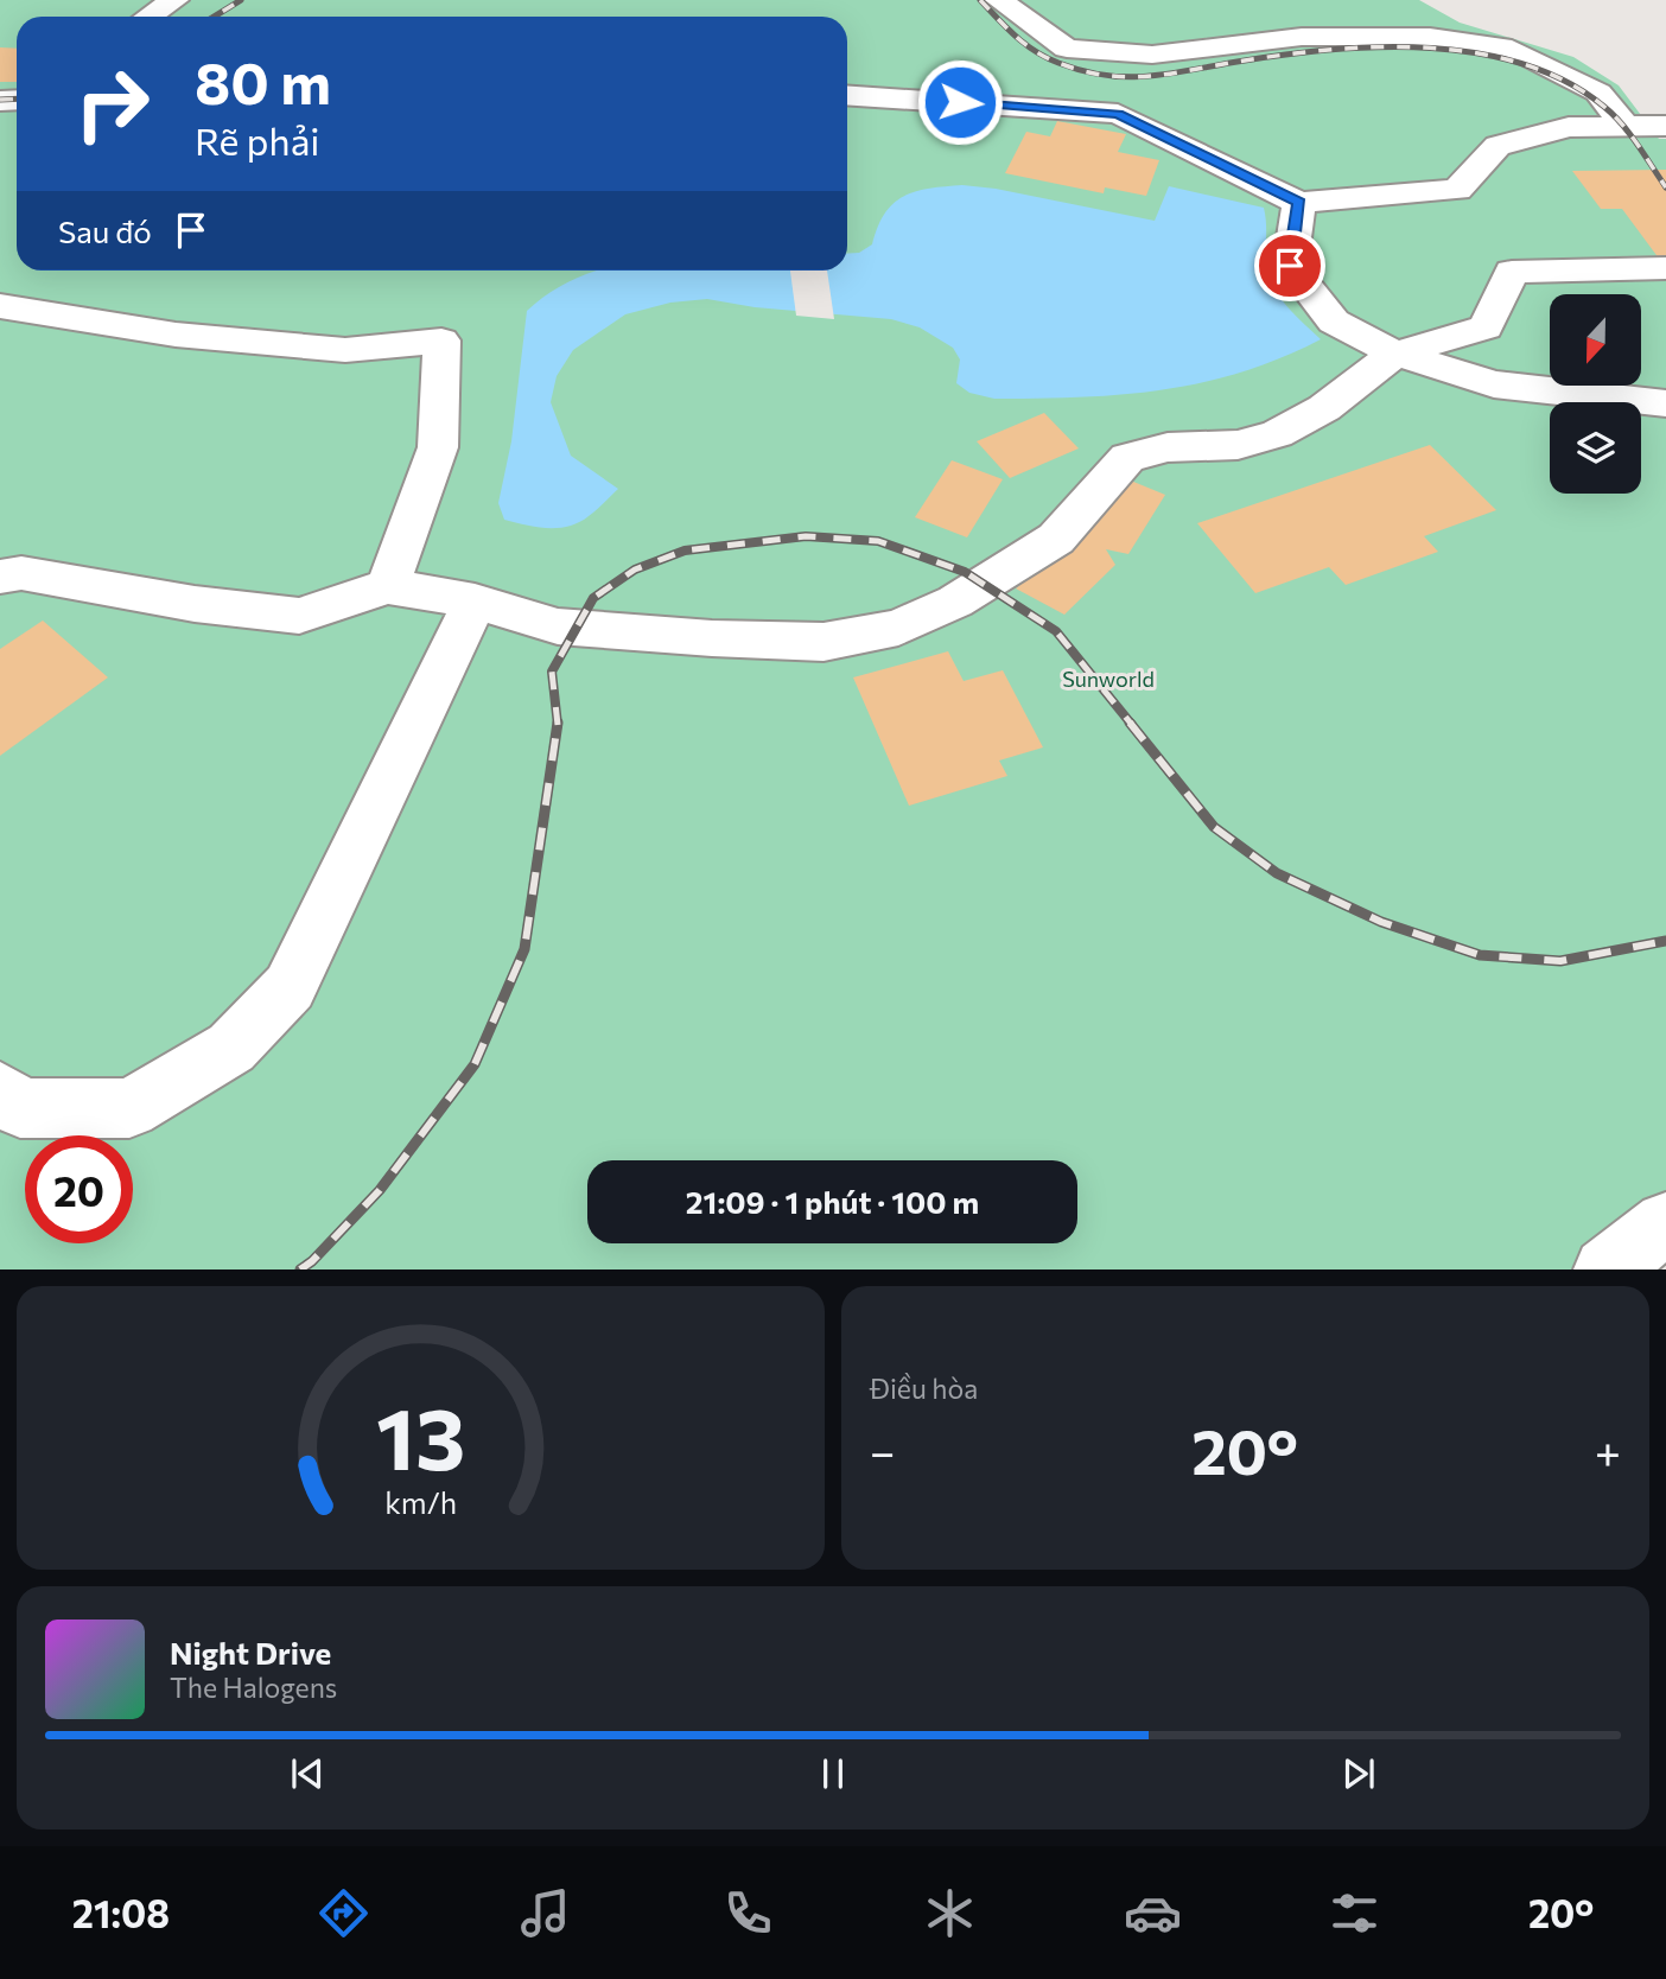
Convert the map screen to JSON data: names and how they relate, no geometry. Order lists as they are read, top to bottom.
{
  "parks": ["Sunworld"],
  "north": "bottom",
  "page": {
    "turn": ["80 m", "Rẽ phải"],
    "then": "Sau đó",
    "limit": "20",
    "trip": "21:09 · 1 phút · 100 m",
    "tile": "Điều hòa",
    "heat": ["−", "20°", "+"],
    "song": ["Night Drive", "The Halogens"],
    "tabs": ["21:08", "20°"],
    "gauge": ["13", "km/h"]
  }
}
